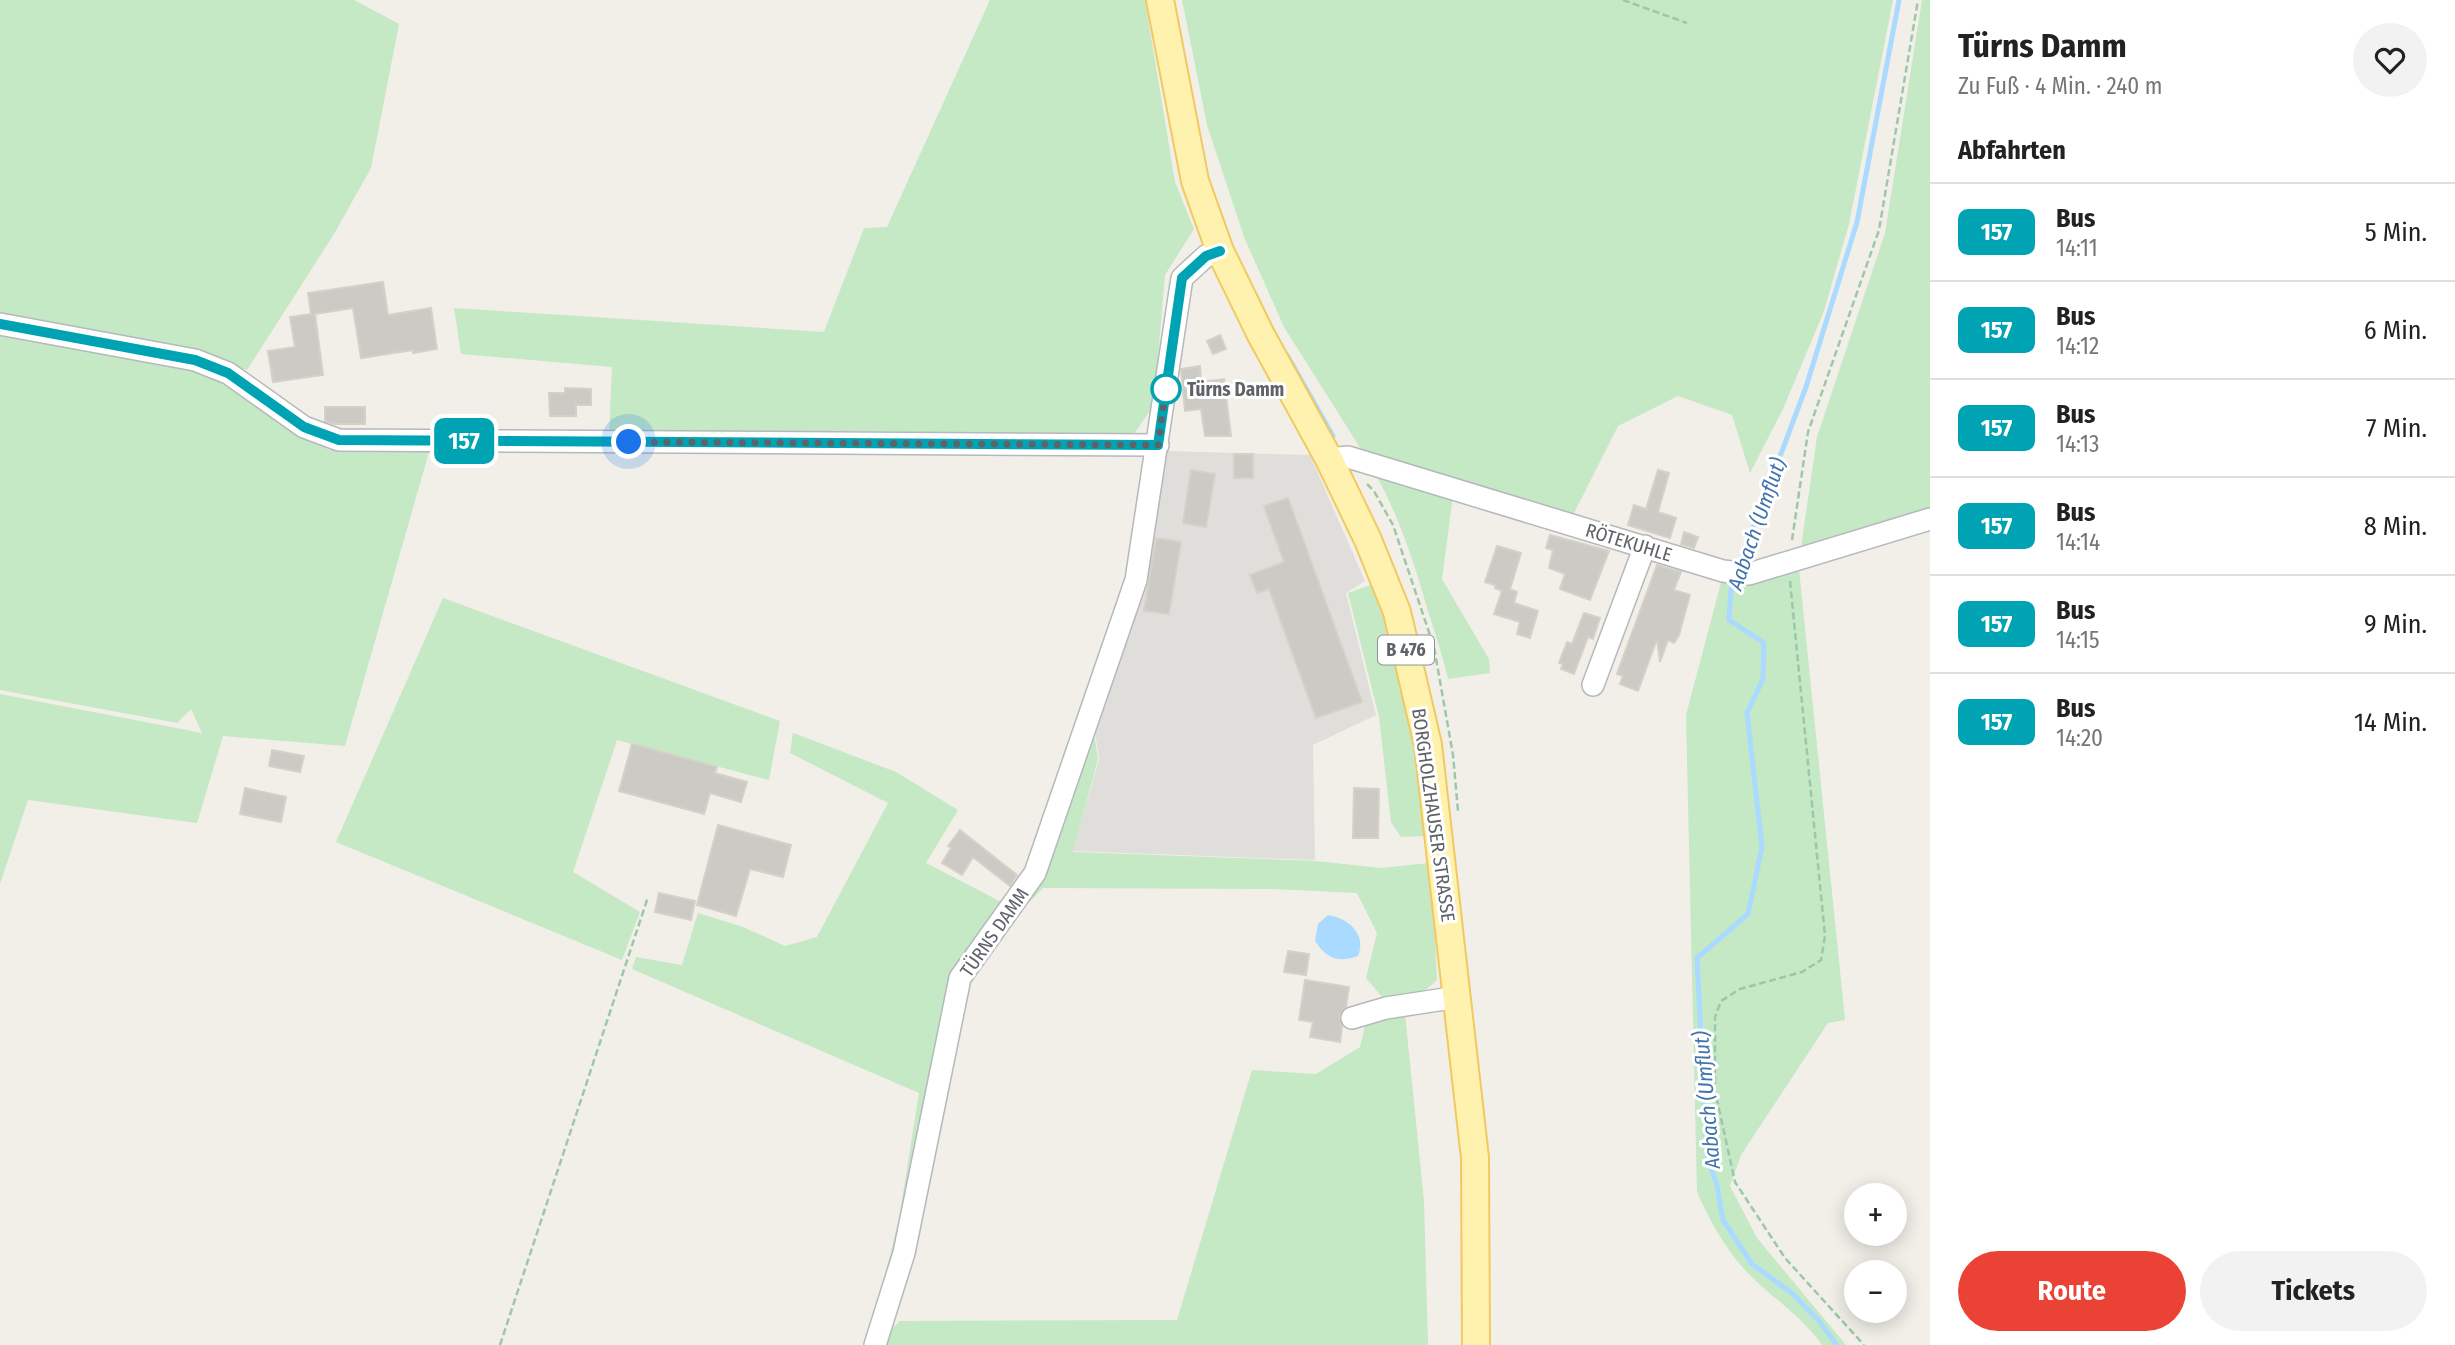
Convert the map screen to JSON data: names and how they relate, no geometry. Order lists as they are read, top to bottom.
{
  "streets": {
    "main road": ["B 476", "BORGHOLZHAUSER STRASSE"],
    "street": ["RÖTEKUHLE", "TÜRNS DAMM"]
  },
  "crossings": [
    ["RÖTEKUHLE", "BORGHOLZHAUSER STRASSE"],
    ["BORGHOLZHAUSER STRASSE", "TÜRNS DAMM"]
  ],
  "water": ["Aabach (Umflut)"],
  "places": ["Türns Damm"],
  "lines": ["bus line 157"],
  "page": {
    "on_map": "157",
    "heading": [
      ["Türns Damm", "Zu Fuß · 4 Min. · 240 m"],
      "Abfahrten"
    ],
    "list": [
      {
        "mark": "157",
        "name": "Bus",
        "note": "14:11",
        "value": "5 Min."
      },
      {
        "mark": "157",
        "name": "Bus",
        "note": "14:12",
        "value": "6 Min."
      },
      {
        "mark": "157",
        "name": "Bus",
        "note": "14:13",
        "value": "7 Min."
      },
      {
        "mark": "157",
        "name": "Bus",
        "note": "14:14",
        "value": "8 Min."
      },
      {
        "mark": "157",
        "name": "Bus",
        "note": "14:15",
        "value": "9 Min."
      },
      {
        "mark": "157",
        "name": "Bus",
        "note": "14:20",
        "value": "14 Min."
      }
    ],
    "map_buttons": ["+", "−"],
    "buttons": ["Route", "Tickets"]
  }
}
